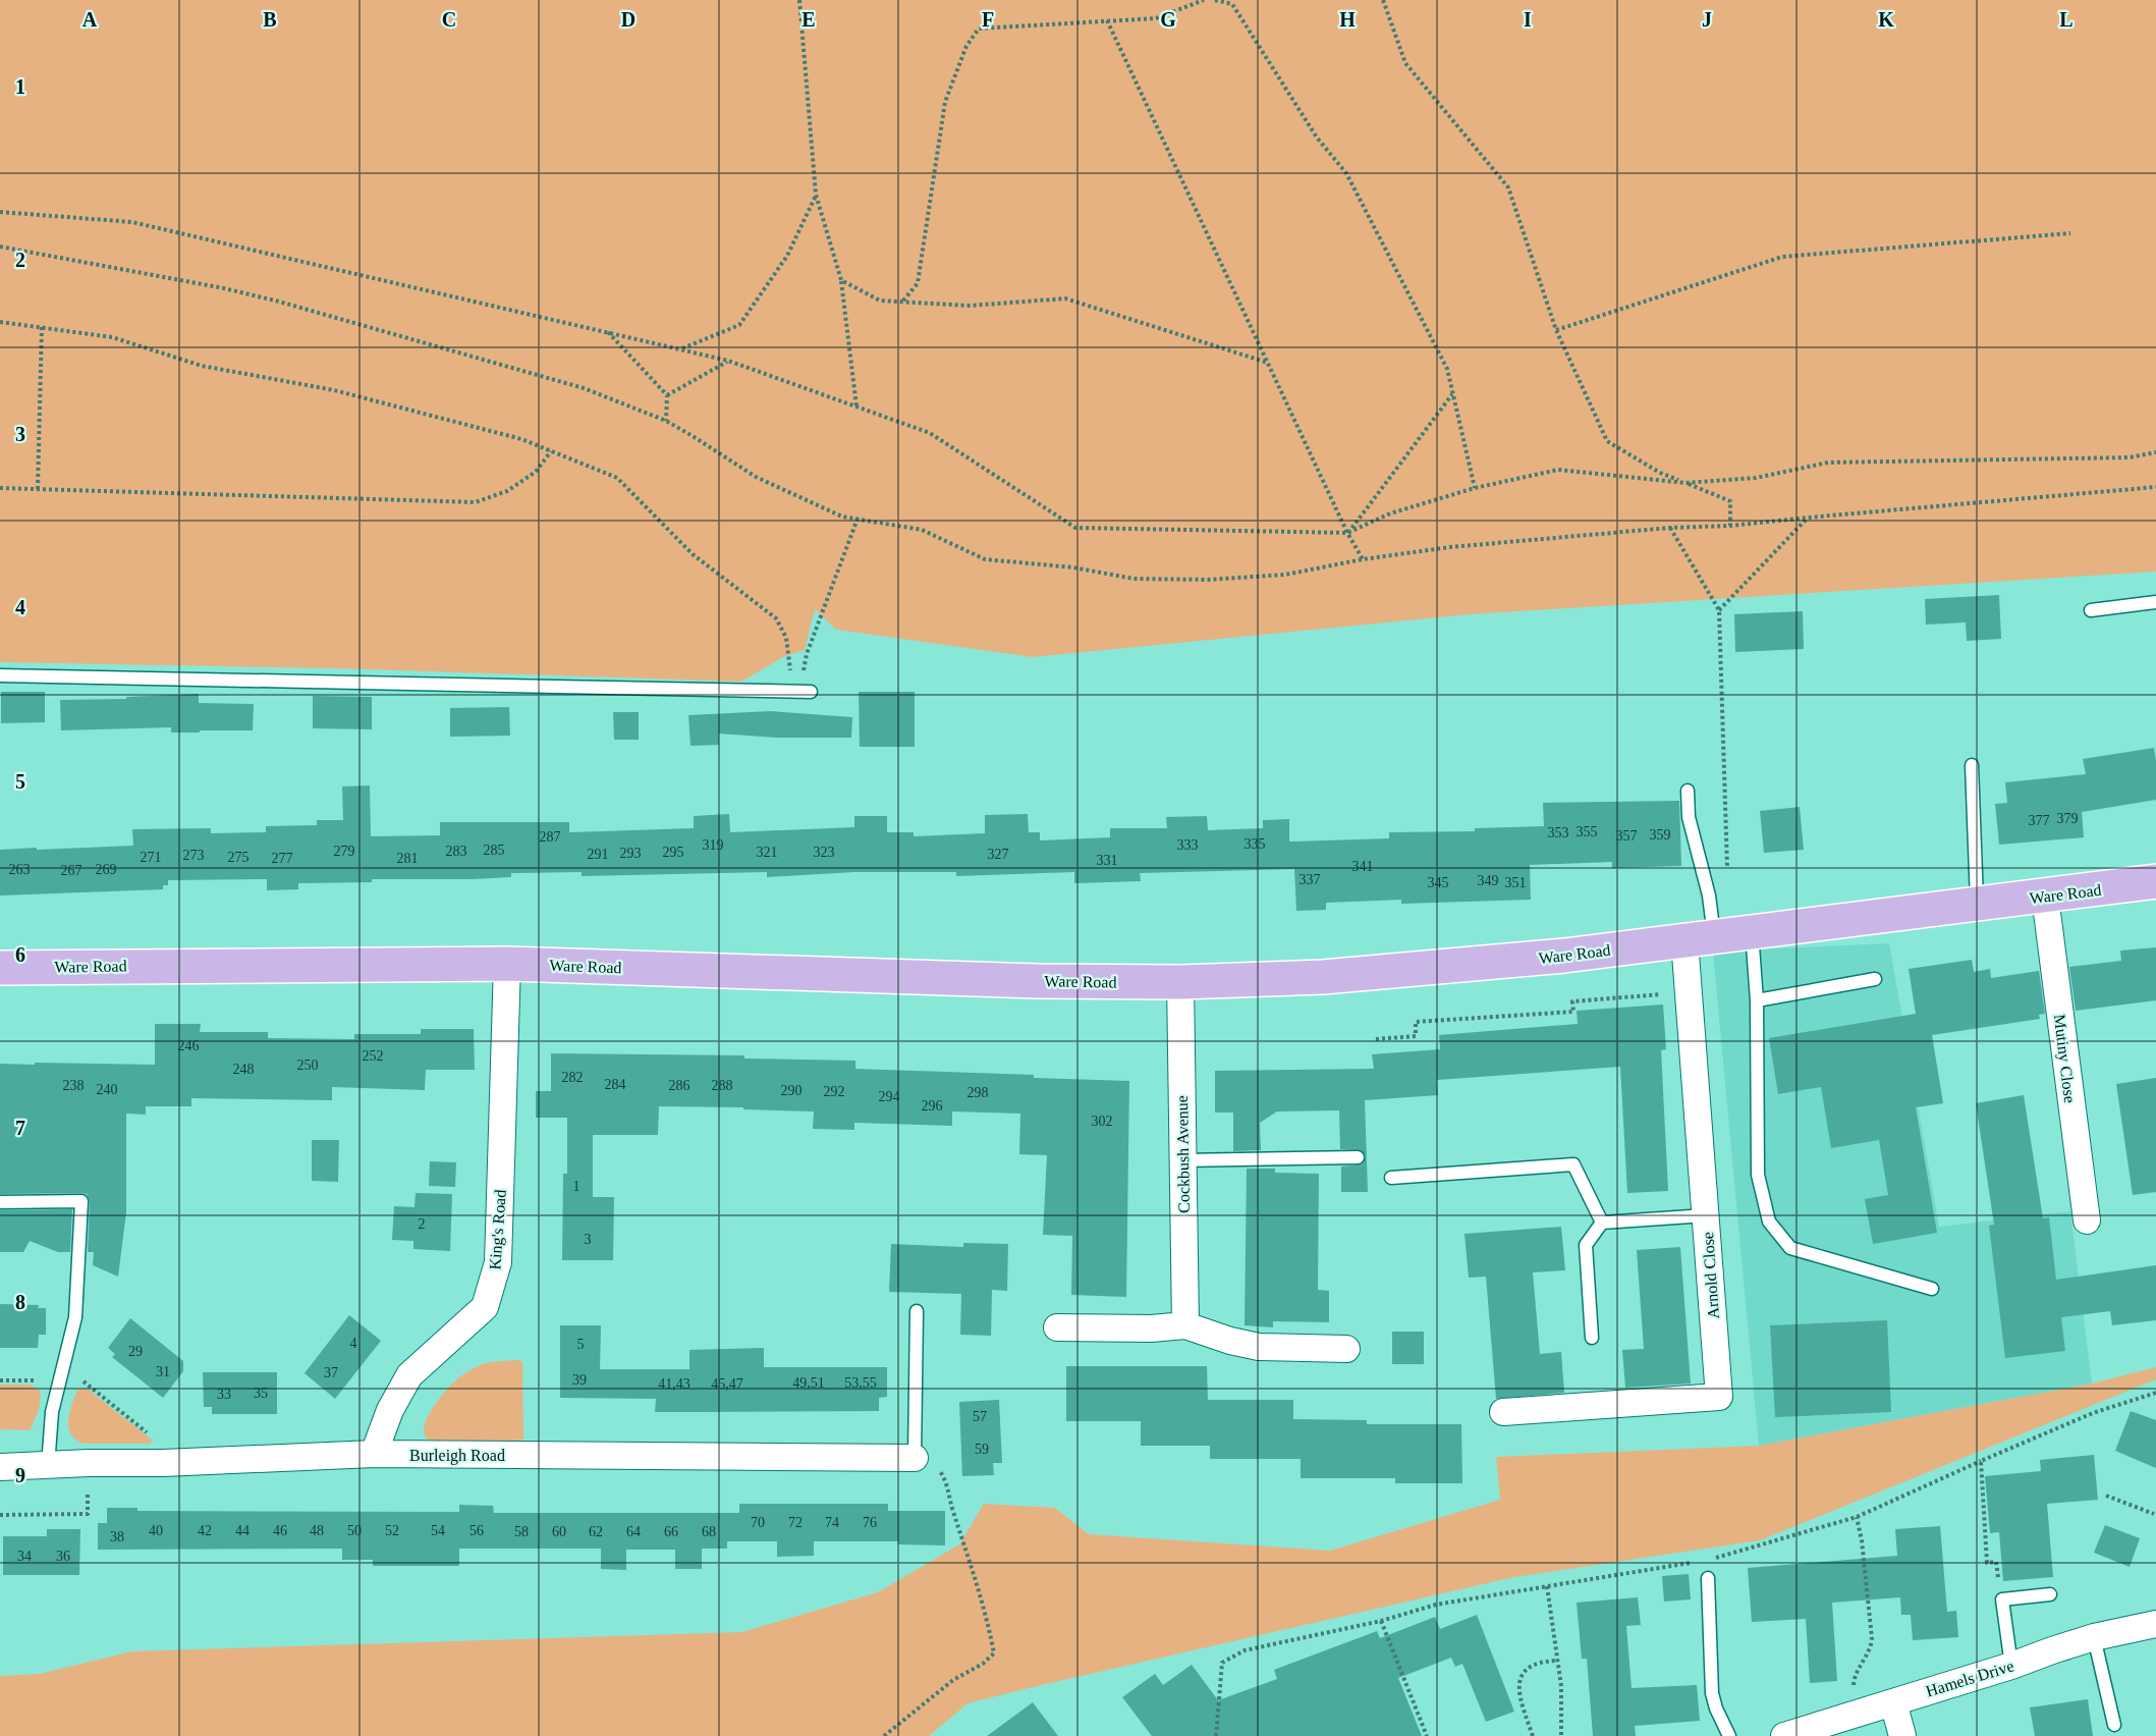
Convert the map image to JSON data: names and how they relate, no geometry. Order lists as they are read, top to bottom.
{
  "streets": {
    "main road": ["Ware Road"],
    "street": [
      "Mutiny Close",
      "Cockbush Avenue",
      "King's Road",
      "Arnold Close",
      "Burleigh Road",
      "Hamels Drive"
    ]
  },
  "crossings": [
    ["Ware Road", "Mutiny Close"],
    ["Ware Road", "Cockbush Avenue"],
    ["Ware Road", "King's Road"],
    ["Ware Road", "Arnold Close"],
    ["King's Road", "Burleigh Road"]
  ],
  "house_numbers": [
    "379",
    "377",
    "355",
    "353",
    "359",
    "357",
    "287",
    "335",
    "319",
    "333",
    "285",
    "279",
    "283",
    "295",
    "321",
    "323",
    "293",
    "291",
    "327",
    "273",
    "271",
    "275",
    "277",
    "281",
    "331",
    "341",
    "263",
    "269",
    "267",
    "337",
    "349",
    "345",
    "351",
    "246",
    "252",
    "250",
    "248",
    "282",
    "284",
    "238",
    "286",
    "288",
    "240",
    "290",
    "292",
    "298",
    "294",
    "296",
    "302",
    "1",
    "2",
    "3",
    "4",
    "5",
    "29",
    "31",
    "37",
    "39",
    "49,51",
    "53,55",
    "41,43",
    "45,47",
    "35",
    "33",
    "57",
    "59",
    "70",
    "72",
    "74",
    "76",
    "40",
    "42",
    "44",
    "46",
    "48",
    "50",
    "52",
    "54",
    "56",
    "58",
    "60",
    "62",
    "64",
    "66",
    "68",
    "38",
    "34",
    "36"
  ],
  "grid": {
    "columns": [
      "A",
      "B",
      "C",
      "D",
      "E",
      "F",
      "G",
      "H",
      "I",
      "J",
      "K",
      "L"
    ],
    "rows": [
      "1",
      "2",
      "3",
      "4",
      "5",
      "6",
      "7",
      "8",
      "9"
    ]
  }
}
